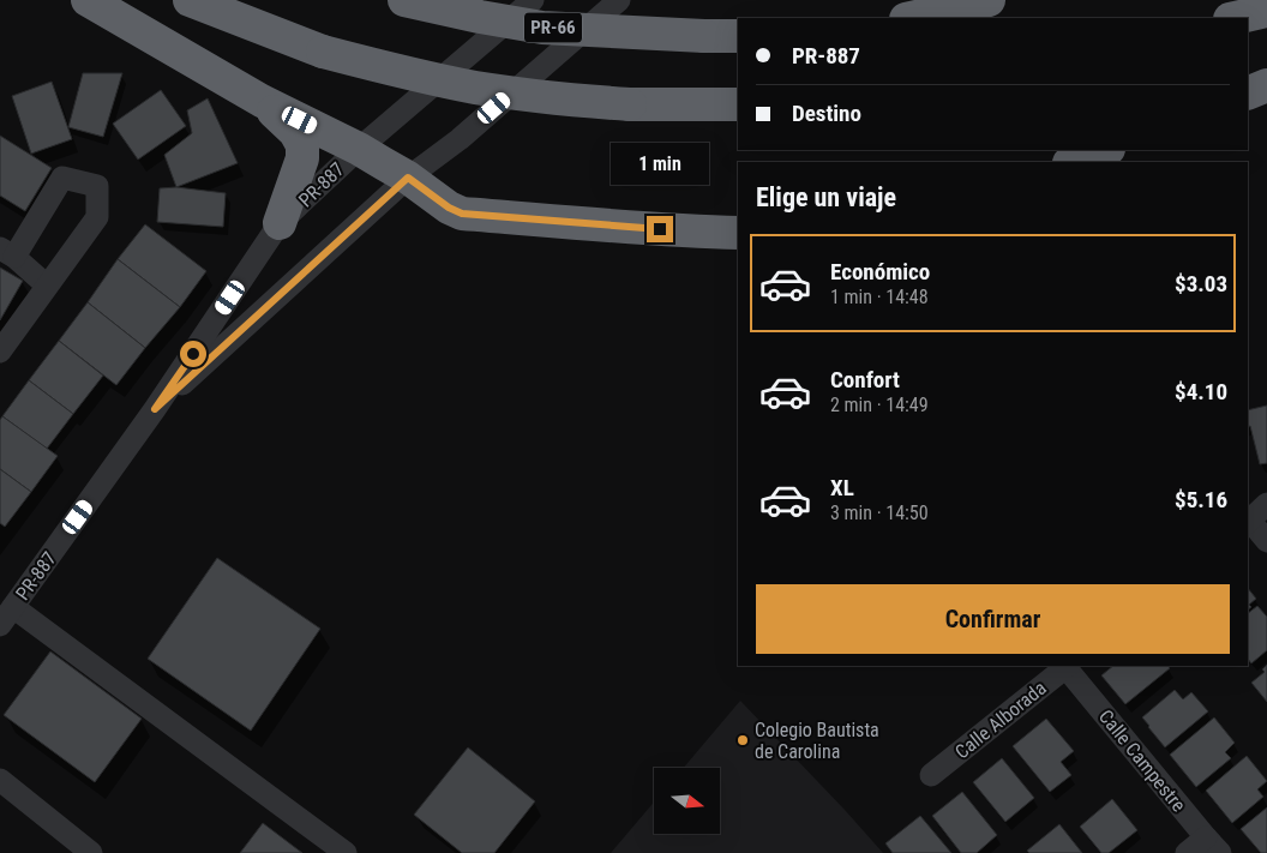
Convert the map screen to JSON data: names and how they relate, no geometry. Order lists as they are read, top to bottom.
{
  "streets": {
    "highway": ["PR-66"],
    "street": ["PR-887", "Calle Alborada", "Calle Campestre"]
  },
  "crossings": [
    ["Calle Alborada", "Calle Campestre"]
  ],
  "places": ["Colegio Bautista de Carolina"],
  "north": "right",
  "page": {
    "banner": ["PR-887", "Destino"],
    "bubble": "1 min",
    "heading": "Elige un viaje",
    "list": [
      {
        "name": "Económico",
        "note": "1 min · 14:48",
        "value": "$3.03"
      },
      {
        "name": "Confort",
        "note": "2 min · 14:49",
        "value": "$4.10"
      },
      {
        "name": "XL",
        "note": "3 min · 14:50",
        "value": "$5.16"
      }
    ],
    "buttons": "Confirmar"
  }
}
